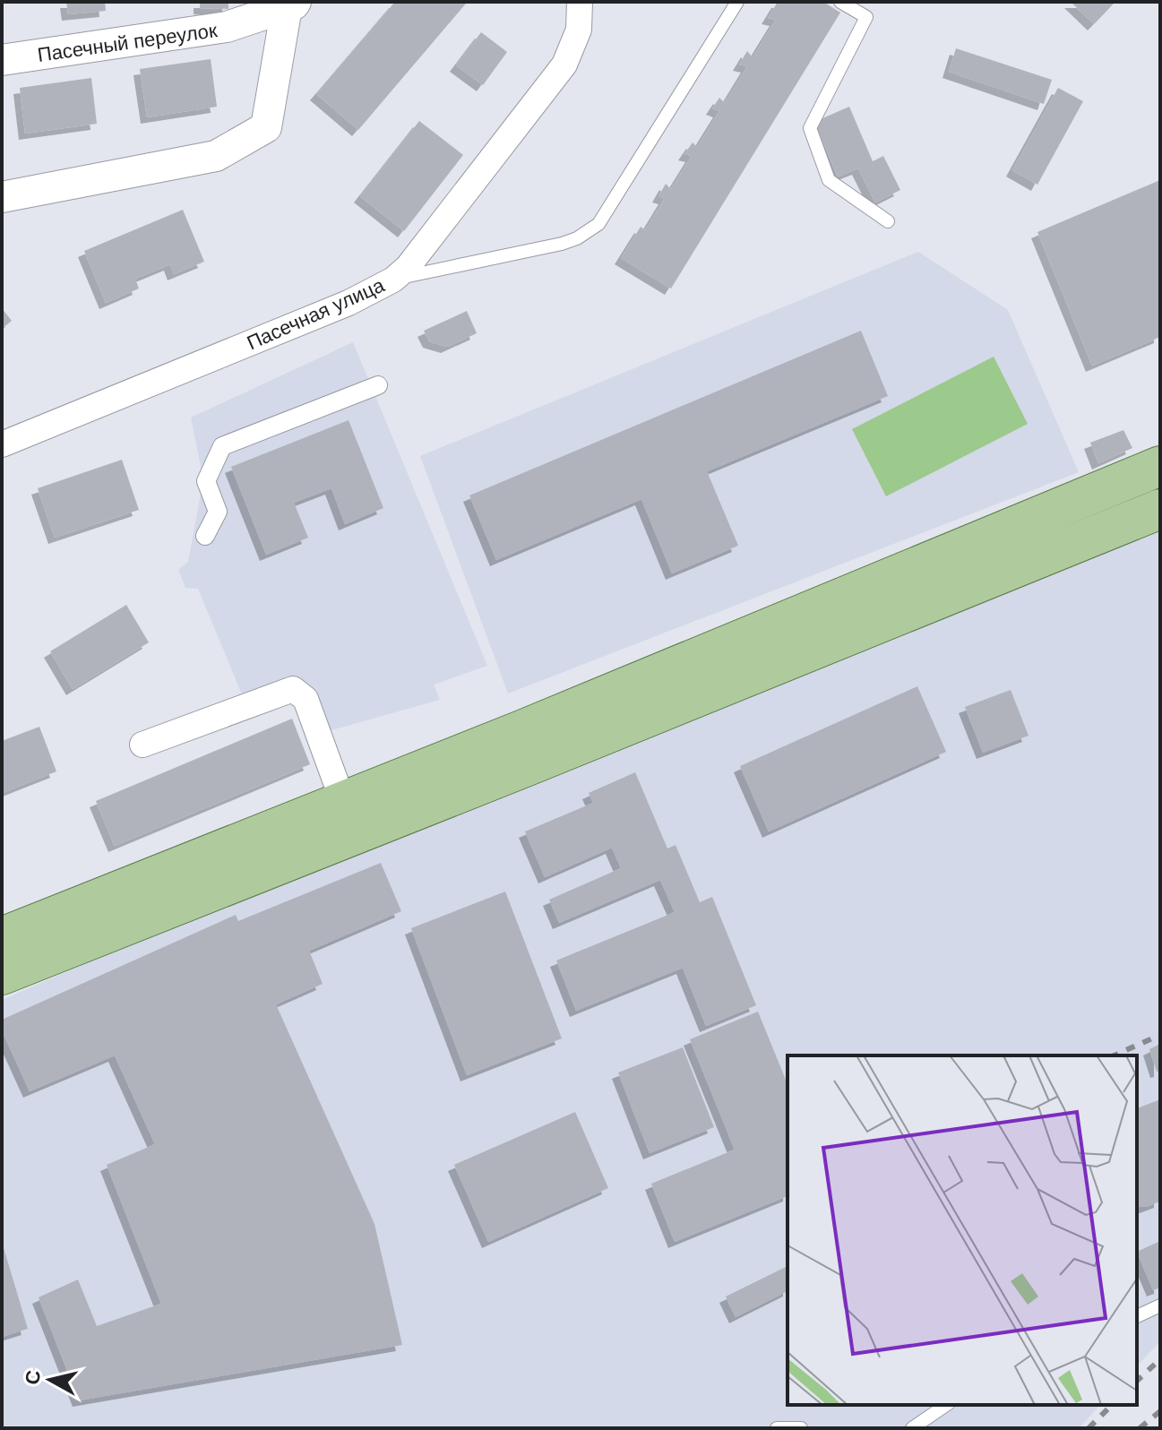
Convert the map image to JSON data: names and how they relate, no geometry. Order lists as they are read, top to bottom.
{
  "streets": {
    "street": ["Пасечный переулок", "Пасечная улица"]
  },
  "north": "left"
}
